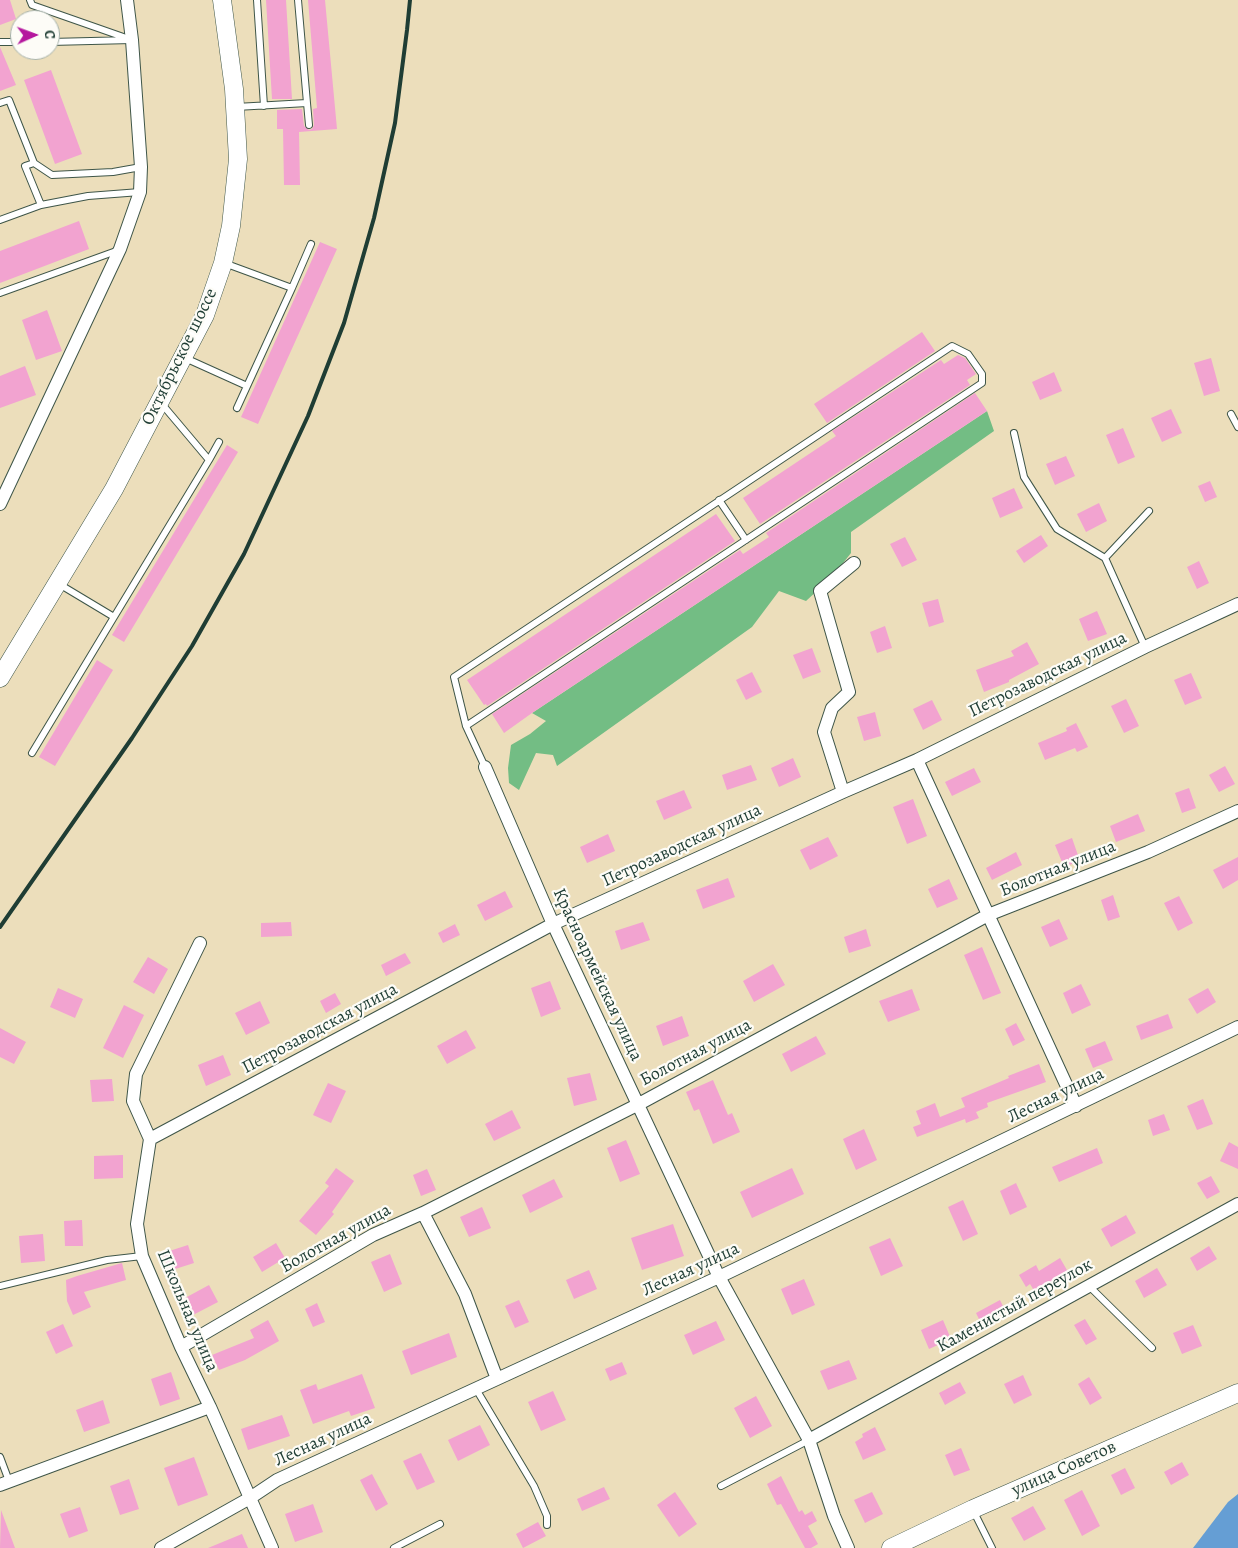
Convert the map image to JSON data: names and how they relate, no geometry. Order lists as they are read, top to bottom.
{
  "streets": {
    "main road": ["Октябрьское шоссе", "улица Советов"],
    "street": [
      "Петрозаводская улица",
      "Болотная улица",
      "Красноармейская улица",
      "Лесная улица",
      "Каменистый переулок",
      "Школьная улица"
    ]
  },
  "crossings": [
    ["Петрозаводская улица", "Красноармейская улица"],
    ["Петрозаводская улица", "Школьная улица"],
    ["Болотная улица", "Красноармейская улица"],
    ["Болотная улица", "Школьная улица"],
    ["Красноармейская улица", "Лесная улица"],
    ["Красноармейская улица", "Каменистый переулок"],
    ["Лесная улица", "Школьная улица"]
  ],
  "north": "right"
}
